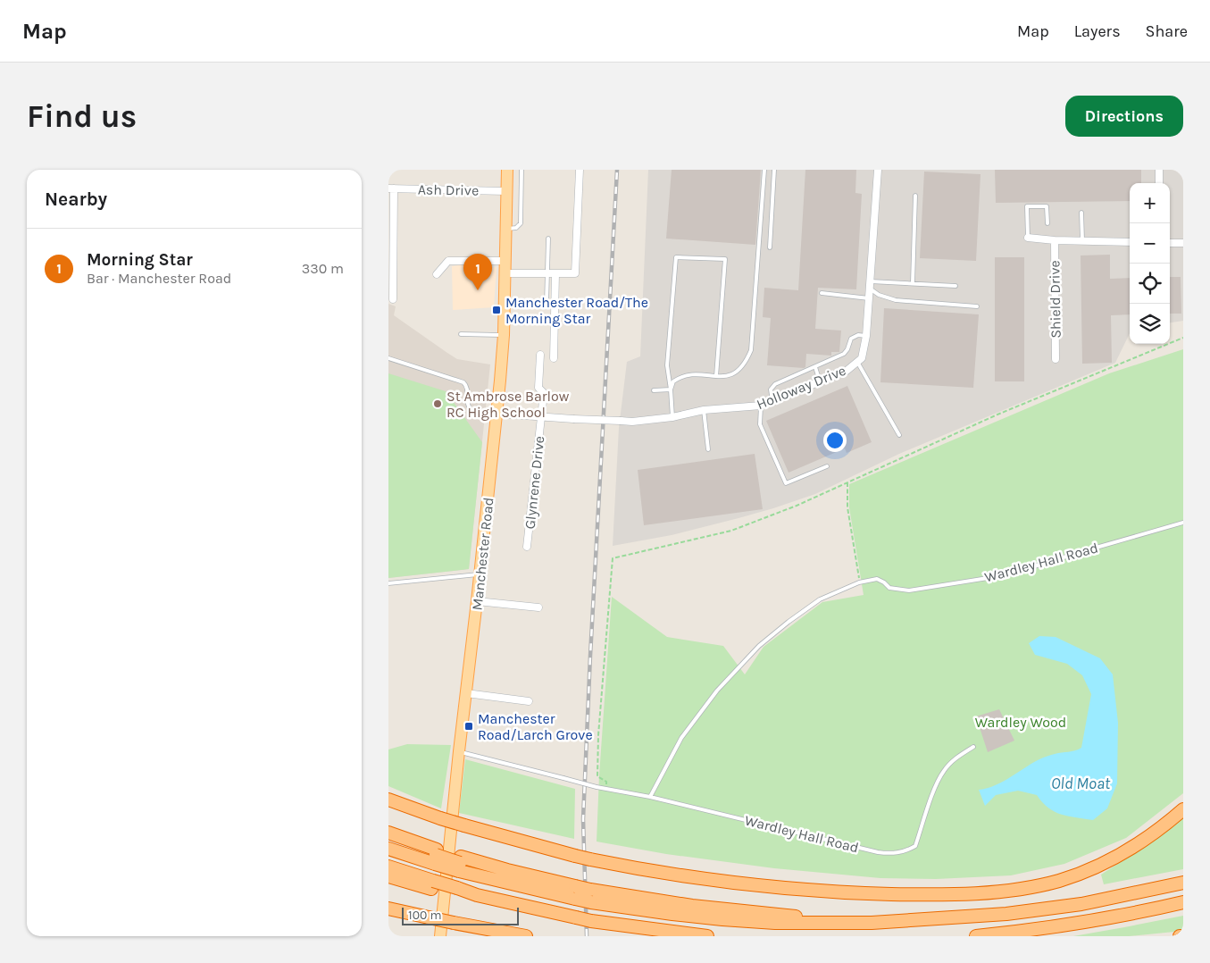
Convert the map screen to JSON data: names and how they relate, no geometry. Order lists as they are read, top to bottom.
{
  "streets": {
    "main road": ["Manchester Road"],
    "street": [
      "Ash Drive",
      "Shield Drive",
      "Holloway Drive",
      "Glynrene Drive"
    ],
    "lane": ["Wardley Hall Road"]
  },
  "crossings": [
    ["Ash Drive", "Manchester Road"],
    ["Holloway Drive", "Glynrene Drive"],
    ["Holloway Drive", "Manchester Road"],
    ["Manchester Road", "Wardley Hall Road"]
  ],
  "water": ["Old Moat"],
  "parks": ["Wardley Wood"],
  "places": {
    "transit": ["Manchester Road/The Morning Star", "Manchester Road/Larch Grove"],
    "other": ["St Ambrose Barlow RC High School"]
  },
  "scale_bar": "100 m",
  "page": {
    "header": "Map",
    "nav": ["Map", "Layers", "Share"],
    "buttons": "Directions",
    "title": "Find us",
    "heading": "Nearby",
    "map_buttons": ["+", "−"],
    "list": [
      {
        "mark": "1",
        "name": "Morning Star",
        "note": "Bar · Manchester Road",
        "value": "330 m"
      }
    ],
    "pins": "1",
    "scale": "100 m"
  }
}
